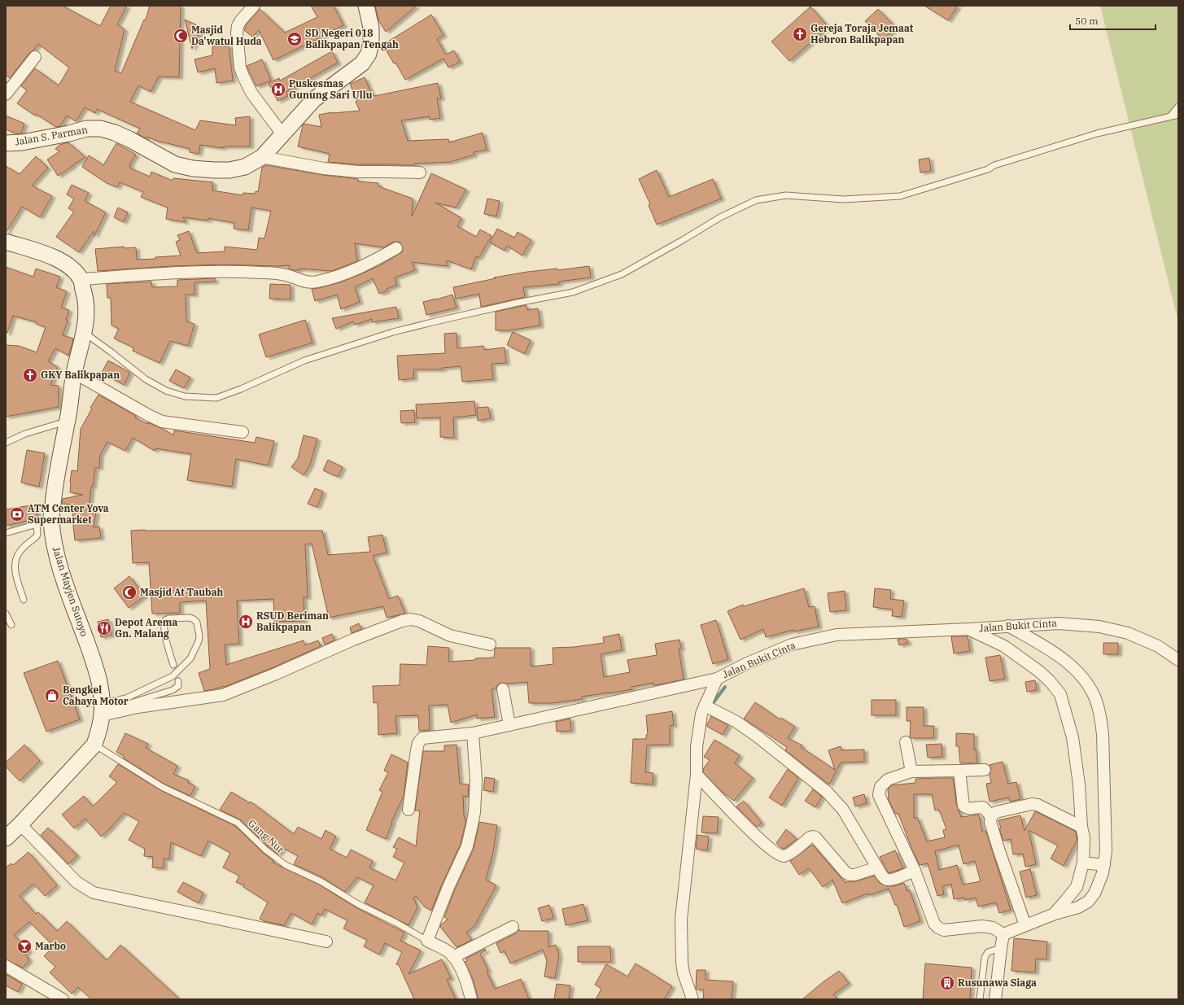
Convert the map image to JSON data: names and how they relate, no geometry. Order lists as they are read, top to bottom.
{
  "streets": {
    "main road": ["Jalan S. Parman", "Jalan Mayjen Sutoyo"],
    "street": ["Jalan Bukit Cinta"],
    "lane": ["Gang Nur"]
  },
  "crossings": [
    ["Jalan Mayjen Sutoyo", "Gang Nur"]
  ],
  "places": {
    "church": ["Gereja Toraja Jemaat Hebron Balikpapan", "GKY Balikpapan"],
    "mosque": ["Masjid Da'watul Huda", "Masjid At Taubah"],
    "school or university": ["SD Negeri 018 Balikpapan Tengah"],
    "hospital": ["Puskesmas Gunung Sari Ullu", "RSUD Beriman Balikpapan"],
    "bank": ["ATM Center Yova Supermarket"],
    "restaurant": ["Depot Arema Gn. Malang"],
    "shop": ["Bengkel Cahaya Motor"],
    "bar": ["Marbo"],
    "building": ["Rusunawa Siaga"]
  },
  "scale_bar": "50 m"
}
